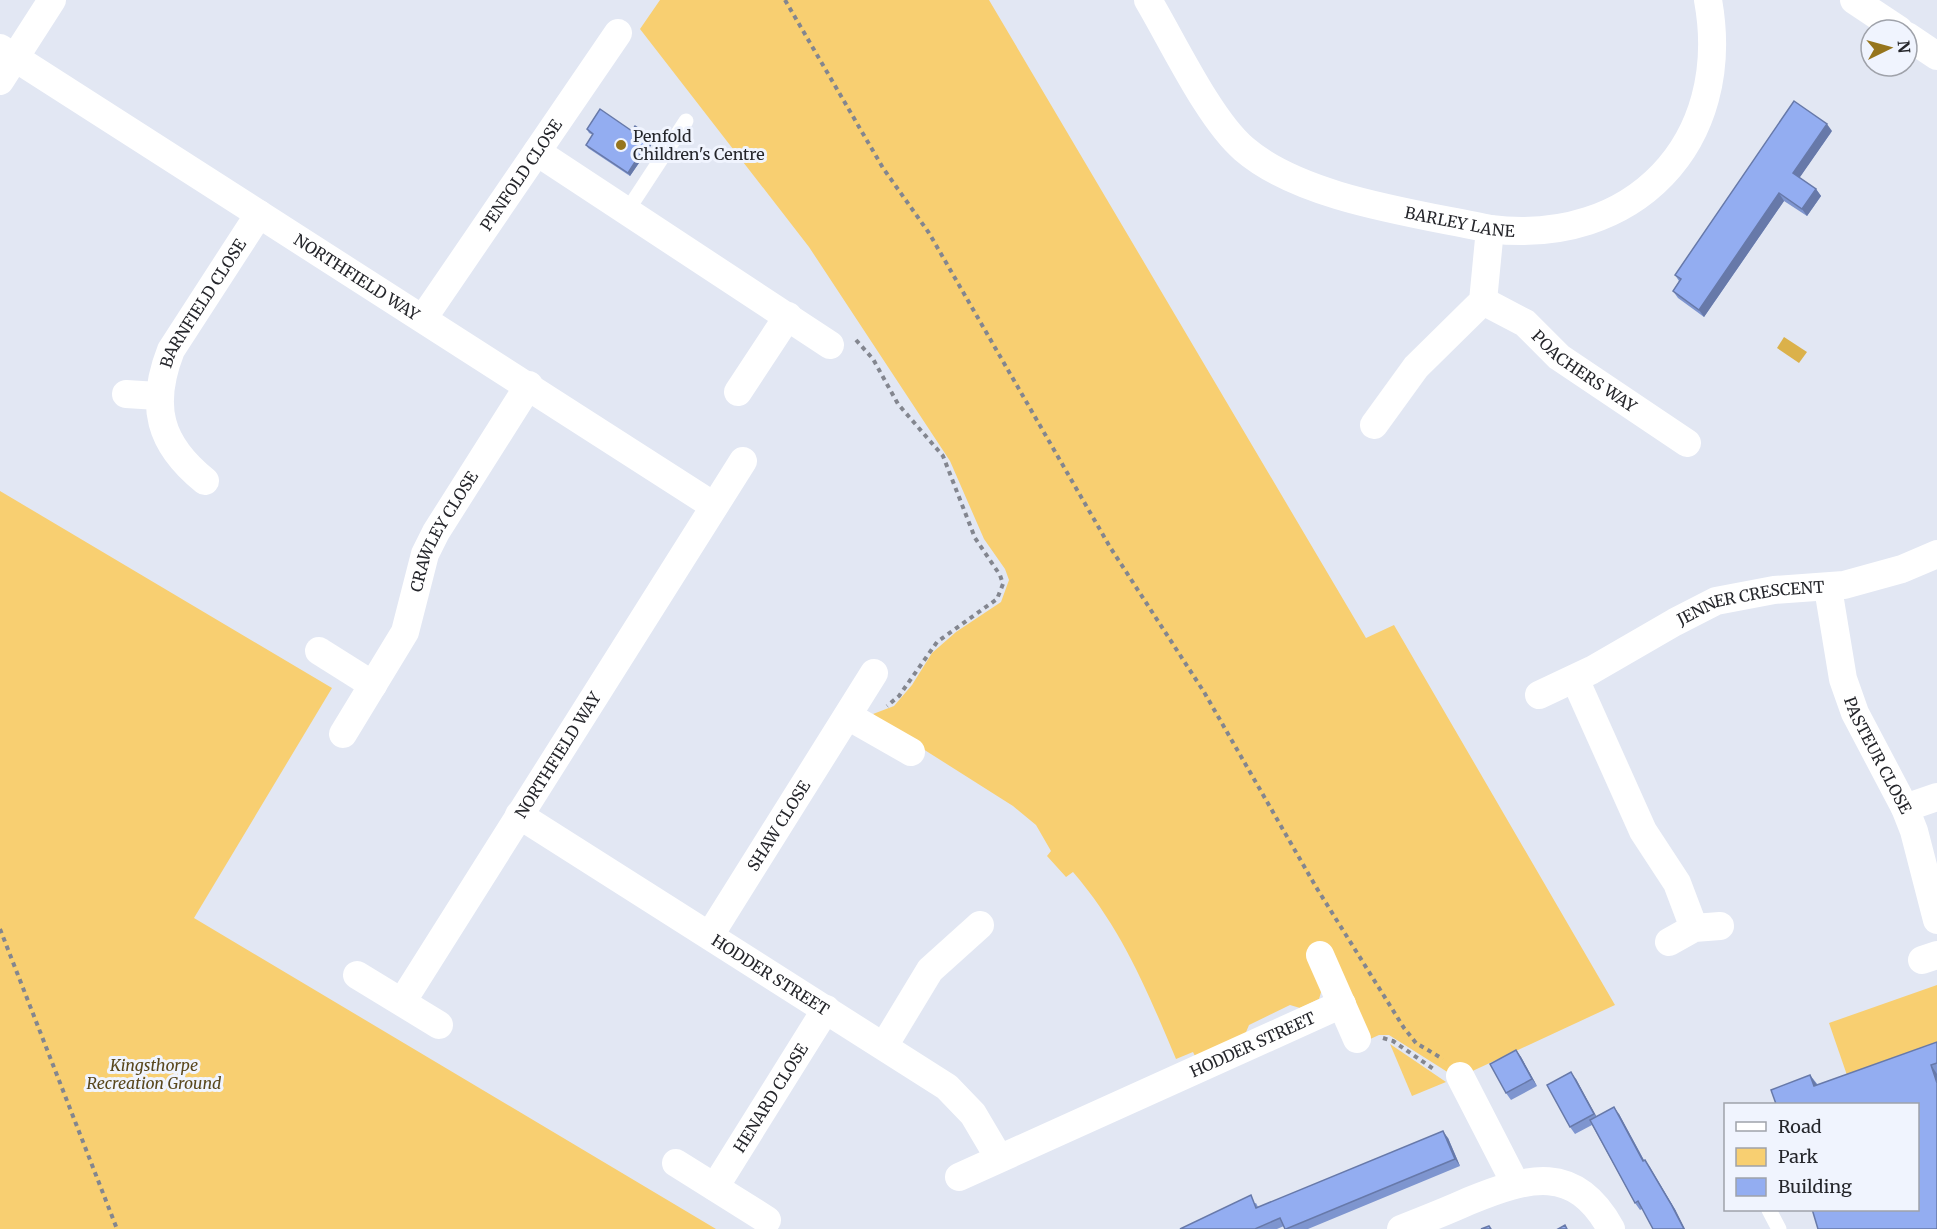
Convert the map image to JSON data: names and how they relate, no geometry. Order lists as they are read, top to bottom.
{
  "streets": {
    "street": [
      "PENFOLD CLOSE",
      "BARLEY LANE",
      "NORTHFIELD WAY",
      "BARNFIELD CLOSE",
      "POACHERS WAY",
      "CRAWLEY CLOSE",
      "JENNER CRESCENT",
      "PASTEUR CLOSE",
      "SHAW CLOSE",
      "HODDER STREET",
      "HENARD CLOSE"
    ]
  },
  "crossings": [
    ["PENFOLD CLOSE", "NORTHFIELD WAY"],
    ["NORTHFIELD WAY", "BARNFIELD CLOSE"],
    ["NORTHFIELD WAY", "CRAWLEY CLOSE"],
    ["NORTHFIELD WAY", "HODDER STREET"],
    ["JENNER CRESCENT", "PASTEUR CLOSE"],
    ["SHAW CLOSE", "HODDER STREET"],
    ["HODDER STREET", "HENARD CLOSE"]
  ],
  "parks": ["Kingsthorpe Recreation Ground"],
  "places": ["Penfold Children's Centre"],
  "legend": ["Road", "Park", "Building"],
  "north": "right"
}
